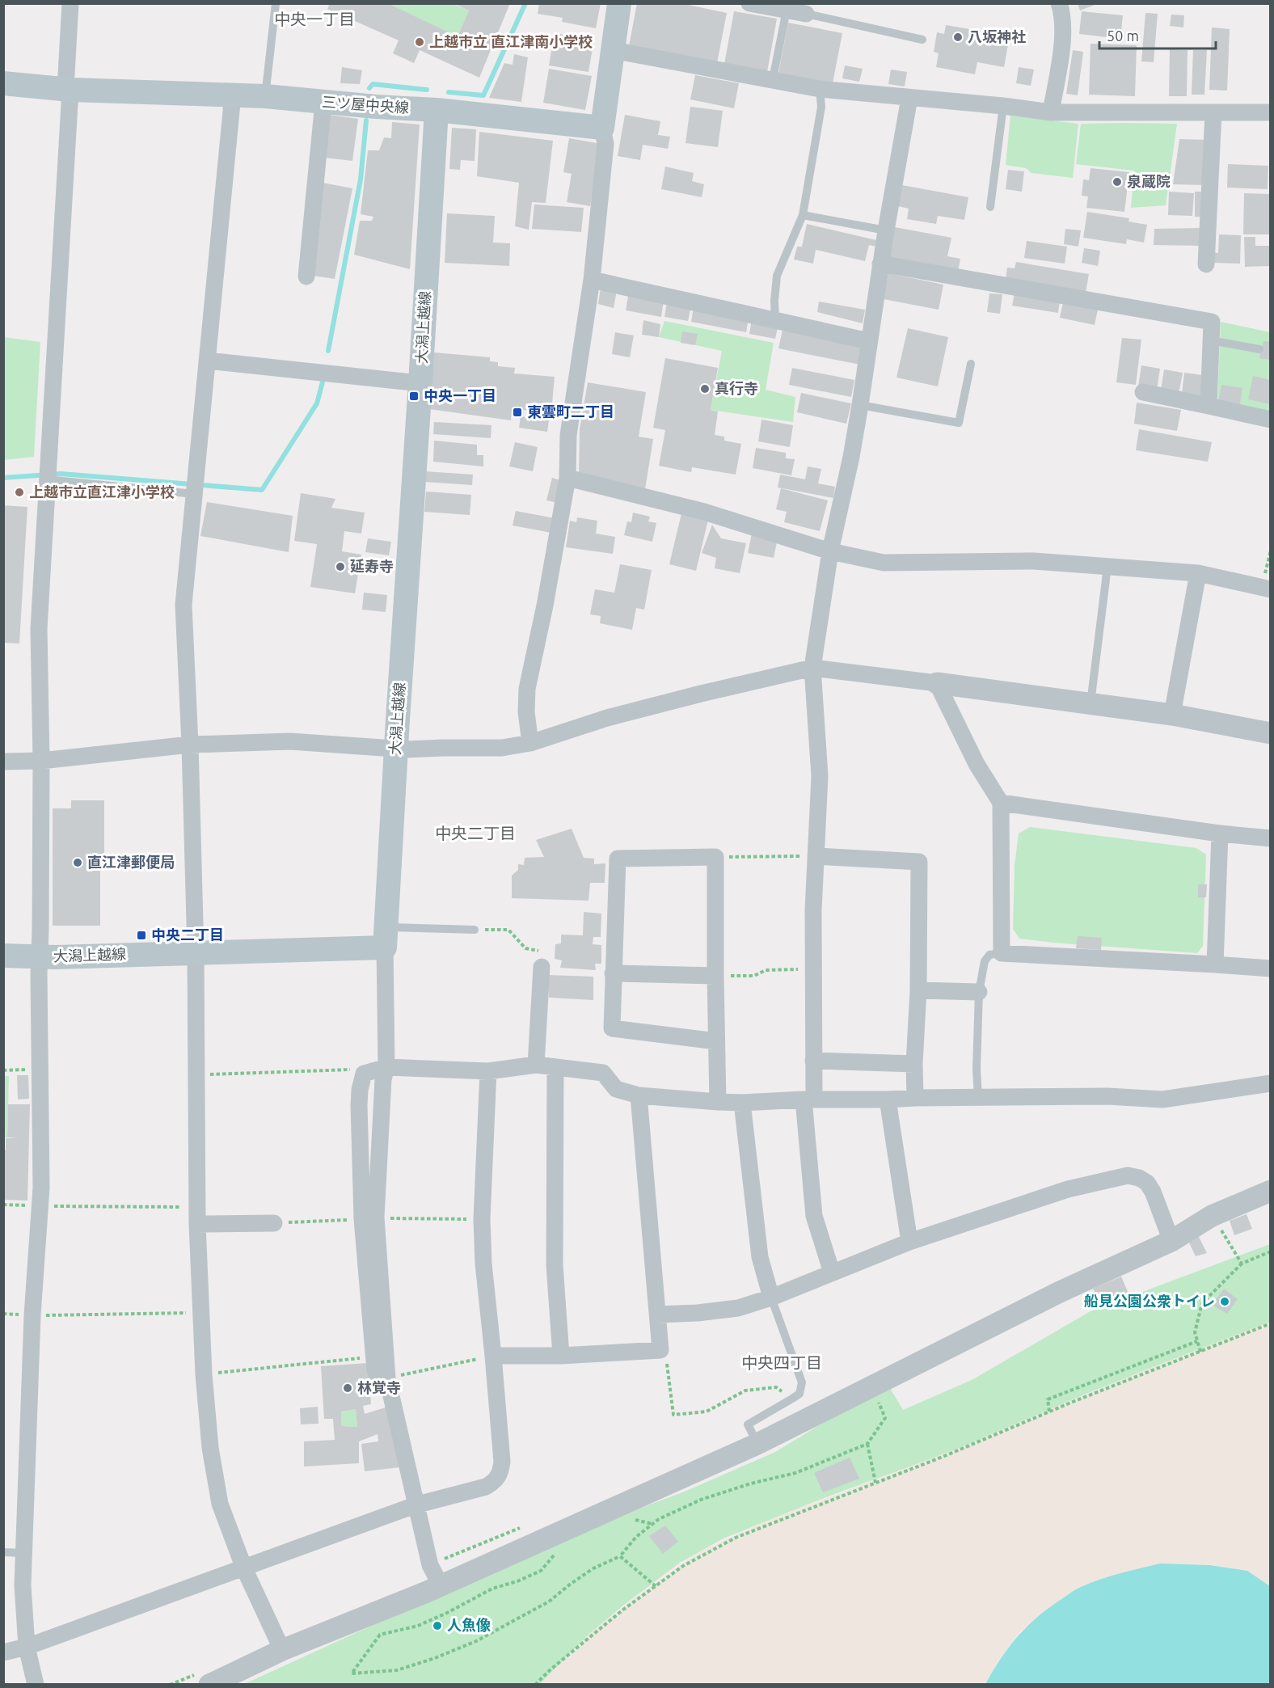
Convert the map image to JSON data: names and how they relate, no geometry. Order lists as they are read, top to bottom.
{
  "streets": {
    "main road": ["三ツ屋中央線", "大潟上越線"]
  },
  "crossings": [
    ["三ツ屋中央線", "大潟上越線"]
  ],
  "districts": ["中央一丁目", "中央二丁目", "中央四丁目"],
  "places": {
    "other": [
      "八坂神社",
      "上越市立 直江津南小学校",
      "泉蔵院",
      "真行寺",
      "上越市立直江津小学校",
      "延寿寺",
      "直江津郵便局",
      "船見公園公衆トイレ",
      "林覚寺",
      "人魚像"
    ],
    "transit": ["中央一丁目", "東雲町二丁目", "中央二丁目"]
  },
  "scale_bar": "50 m"
}
